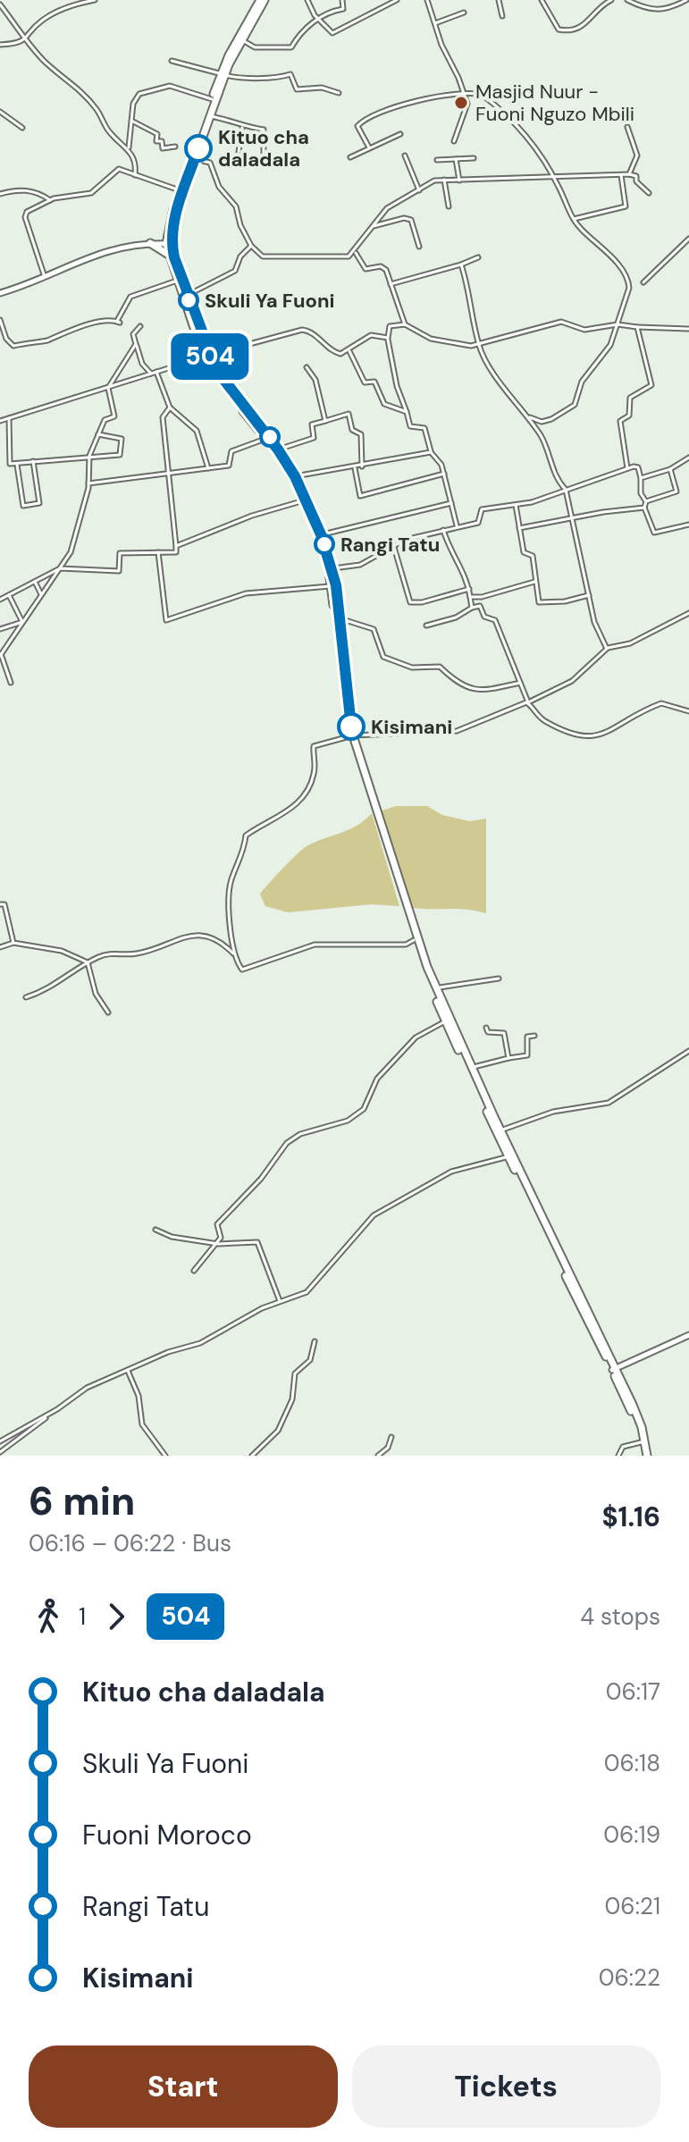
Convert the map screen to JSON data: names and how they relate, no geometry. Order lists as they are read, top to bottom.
{
  "places": [
    "Masjid Nuur - Fuoni Nguzo Mbili",
    "Kituo cha daladala",
    "Skuli Ya Fuoni",
    "Rangi Tatu",
    "Kisimani"
  ],
  "lines": ["bus line 504"],
  "page": {
    "on_map": "504",
    "heading": ["6 min", "06:16 – 06:22 · Bus", "$1.16"],
    "legs": ["1", "504", "4 stops"],
    "list": [
      {
        "name": "Kituo cha daladala",
        "value": "06:17"
      },
      {
        "name": "Skuli Ya Fuoni",
        "value": "06:18"
      },
      {
        "name": "Fuoni Moroco",
        "value": "06:19"
      },
      {
        "name": "Rangi Tatu",
        "value": "06:21"
      },
      {
        "name": "Kisimani",
        "value": "06:22"
      }
    ],
    "buttons": ["Start", "Tickets"]
  }
}
